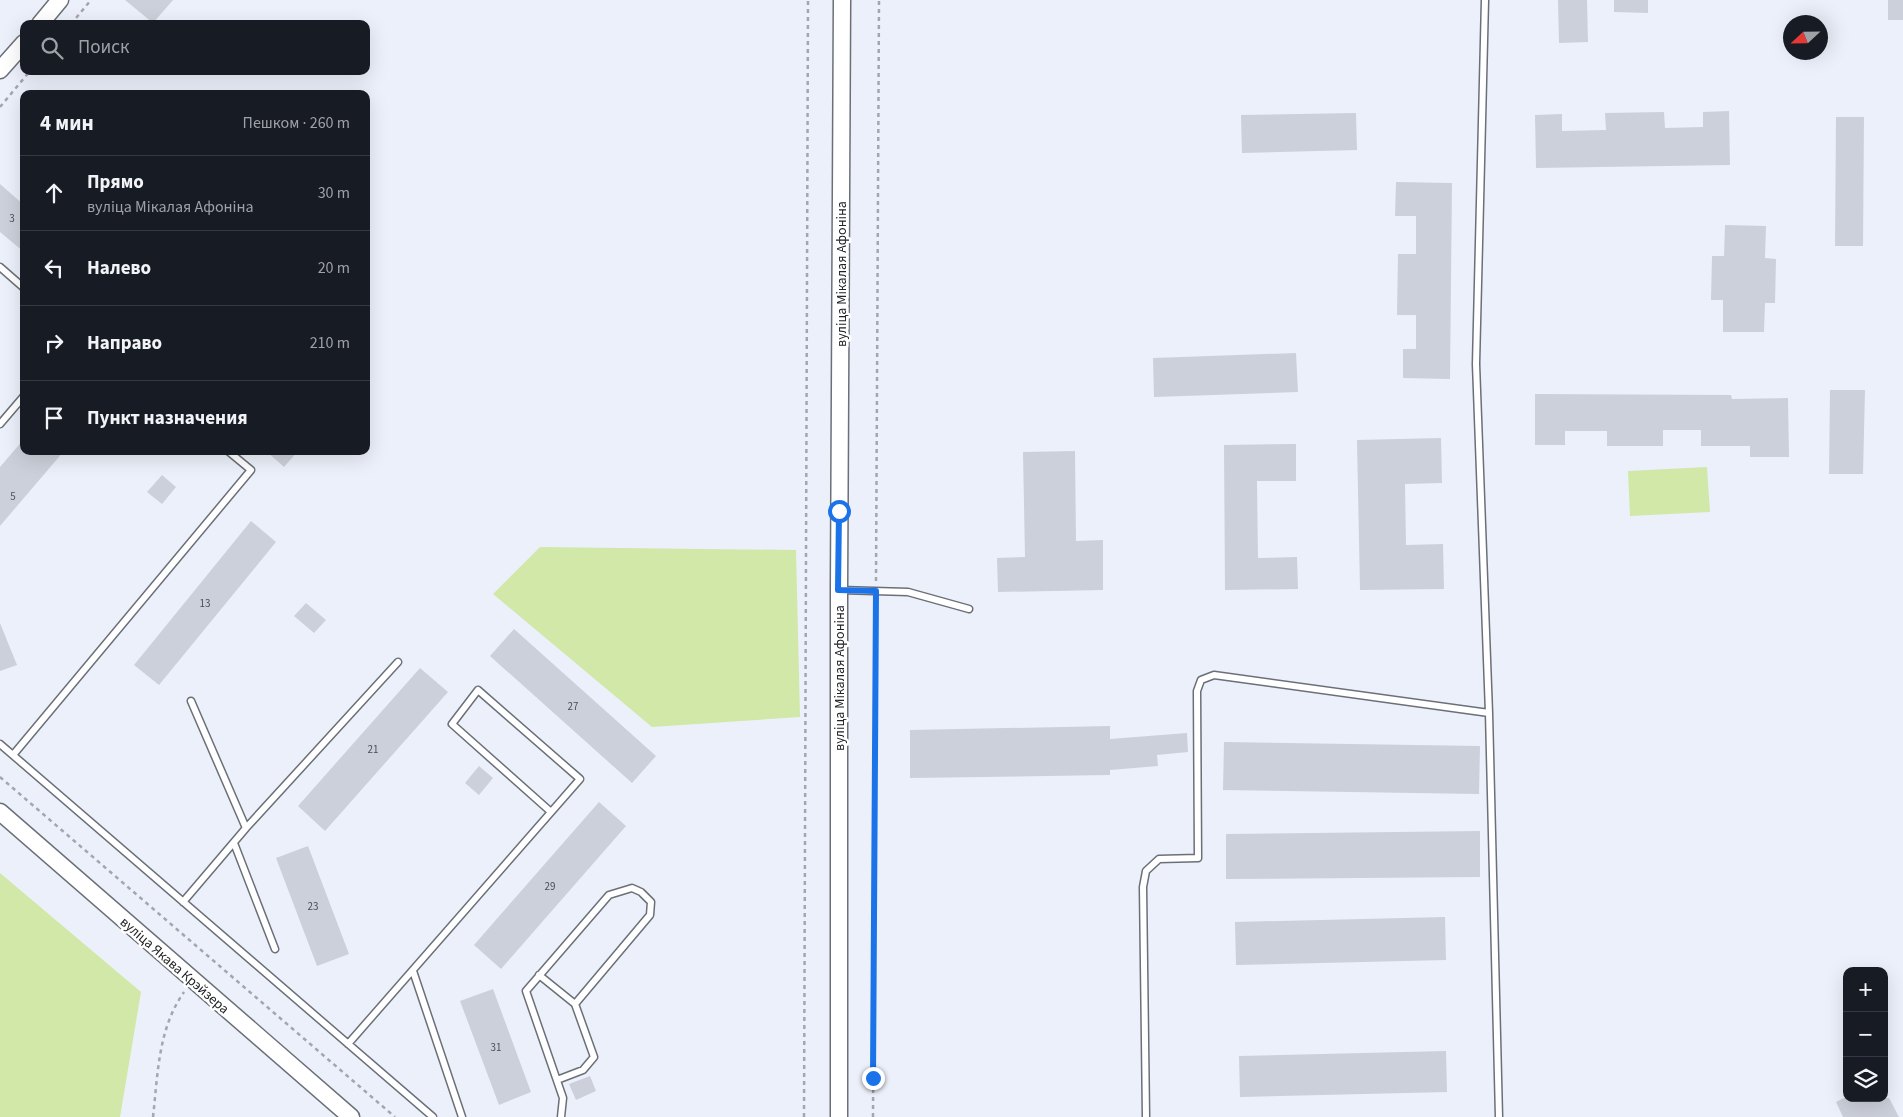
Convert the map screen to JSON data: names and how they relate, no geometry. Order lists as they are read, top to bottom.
{
  "streets": {
    "street": ["вуліца Мікалая Афоніна", "вуліца Якава Крэйзера"]
  },
  "house_numbers": [
    "3",
    "5",
    "13",
    "27",
    "21",
    "29",
    "23",
    "31"
  ],
  "north": "left",
  "page": {
    "search": "Поиск",
    "heading": ["4 мин", "Пешком · 260 m"],
    "list": [
      ["Прямо", "вуліца Мікалая Афоніна", "30 m"],
      ["Налево", "20 m"],
      ["Направо", "210 m"],
      "Пункт назначения"
    ],
    "map_buttons": ["+", "−"]
  }
}
